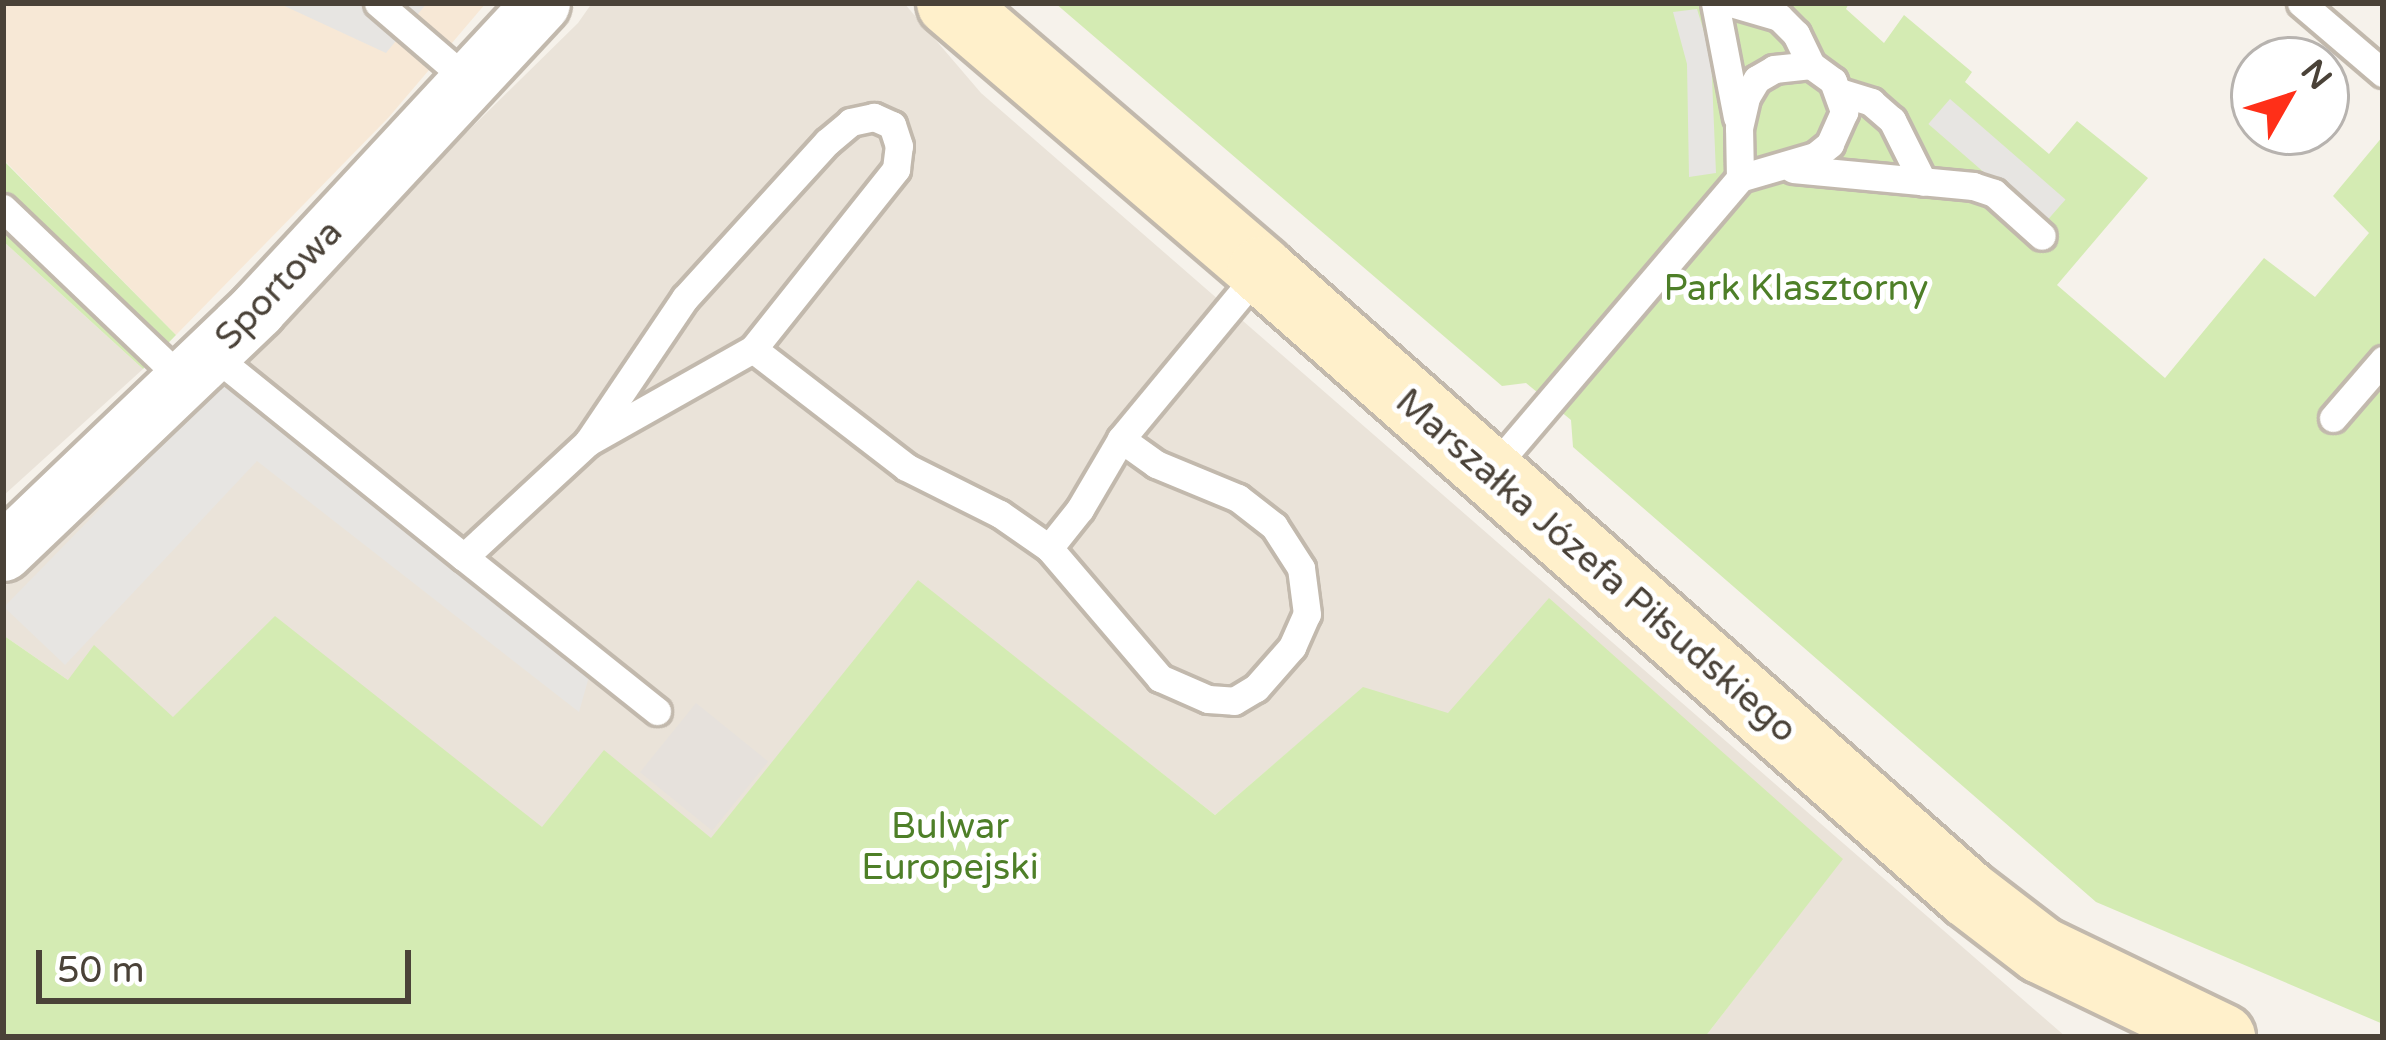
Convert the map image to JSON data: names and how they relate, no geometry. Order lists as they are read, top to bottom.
{
  "streets": {
    "main road": ["Marszałka Józefa Piłsudskiego"],
    "street": ["Sportowa"]
  },
  "parks": ["Park Klasztorny", "Bulwar Europejski"],
  "scale_bar": "50 m",
  "north": "top right"
}
